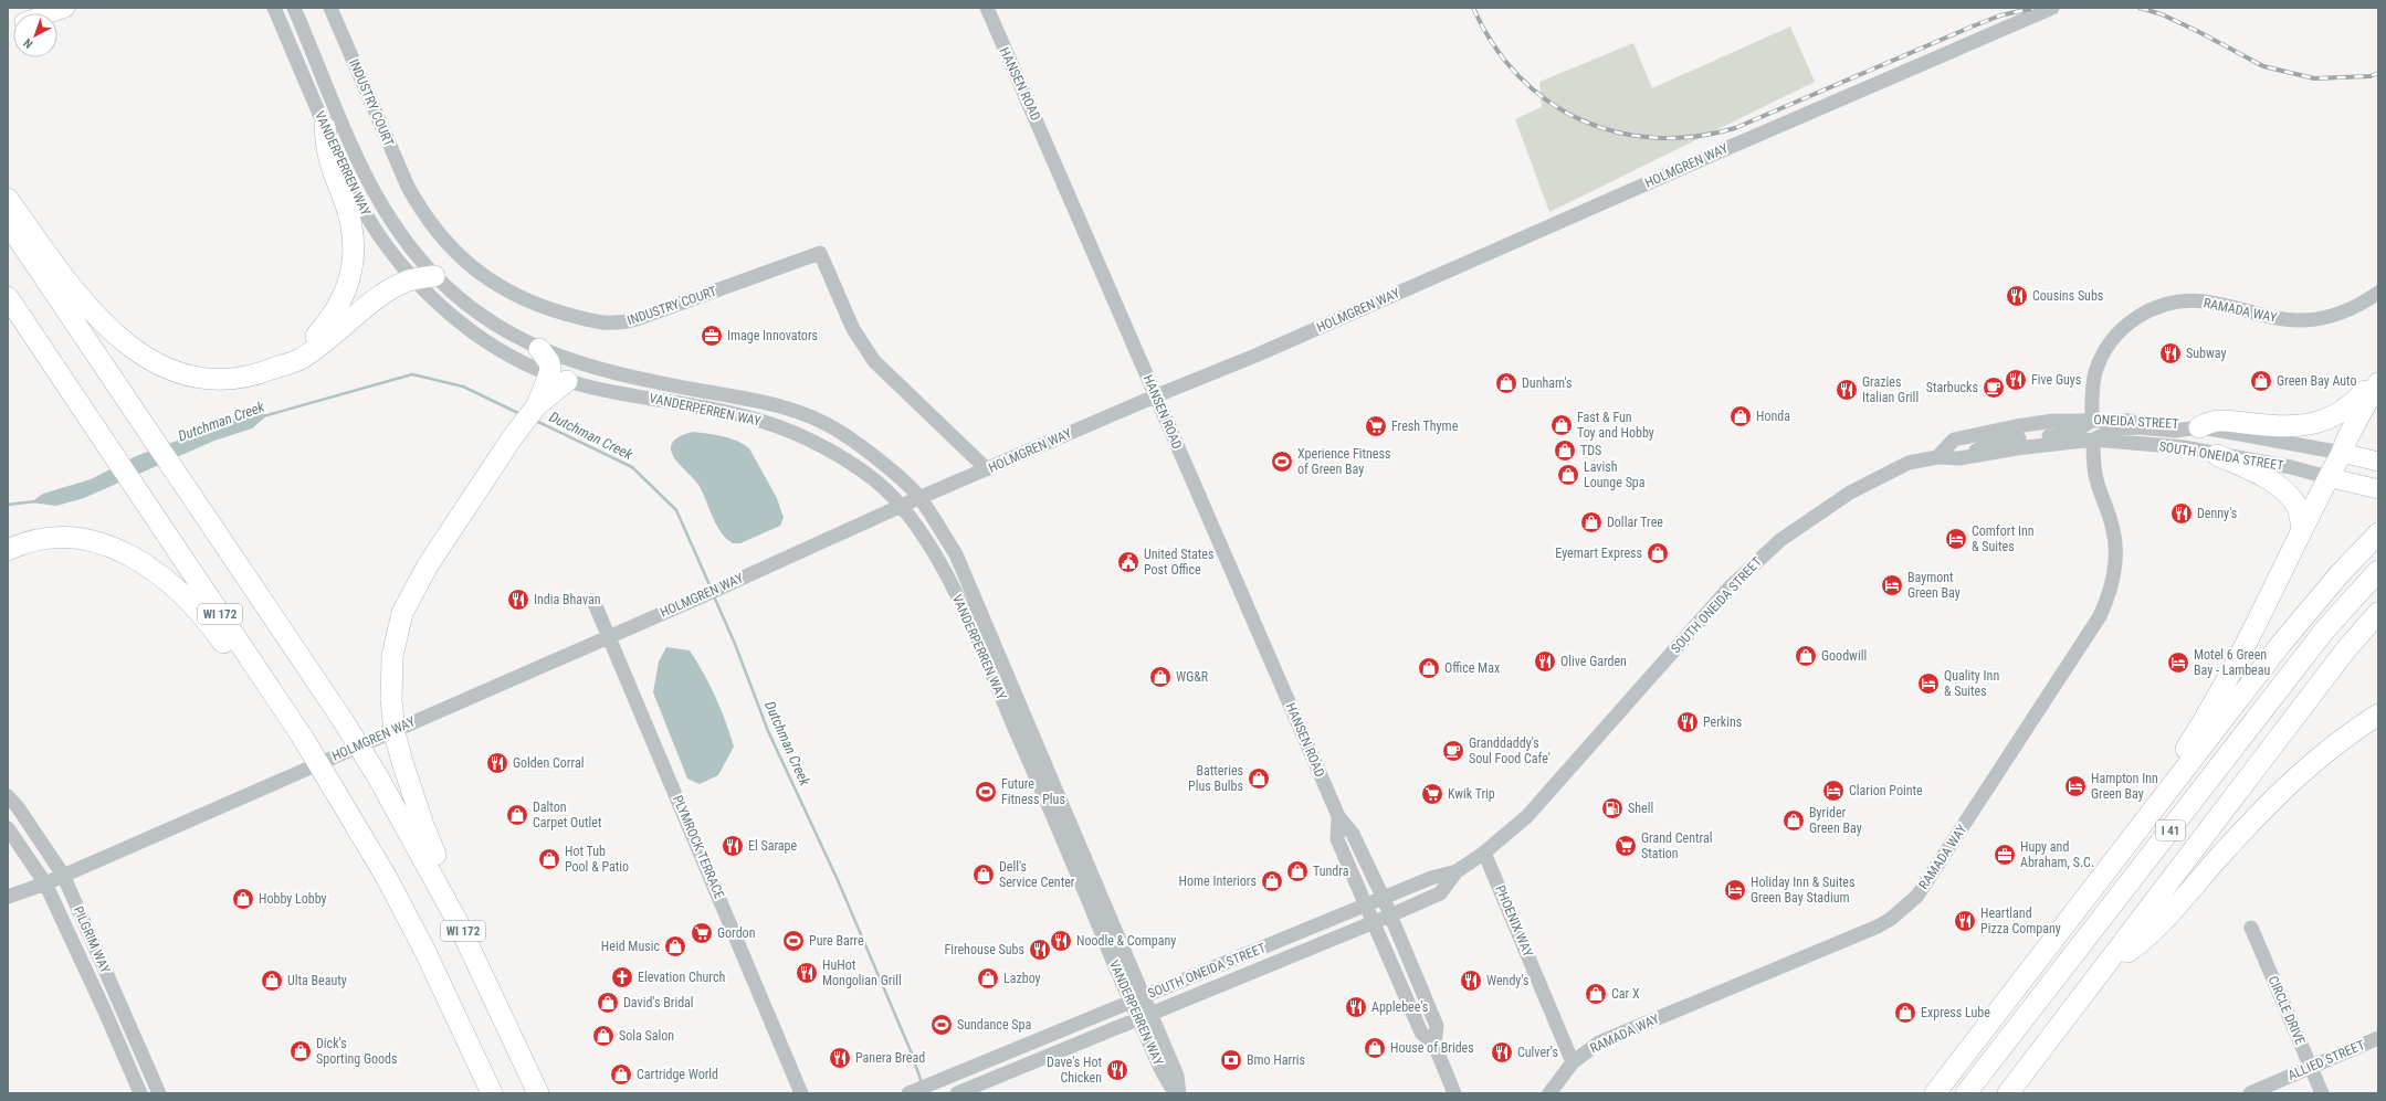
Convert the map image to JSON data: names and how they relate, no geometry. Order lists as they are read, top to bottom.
{
  "streets": {
    "highway": ["WI 172", "I 41"],
    "street": [
      "HANSEN ROAD",
      "INDUSTRY COURT",
      "VANDERPERREN WAY",
      "HOLMGREN WAY",
      "RAMADA WAY",
      "ONEIDA STREET",
      "SOUTH ONEIDA STREET",
      "PLYMROCK TERRACE",
      "PHOENIX WAY",
      "PILGRIM WAY",
      "CIRCLE DRIVE",
      "ALLIED STREET"
    ]
  },
  "crossings": [
    ["HANSEN ROAD", "HOLMGREN WAY"],
    ["HANSEN ROAD", "SOUTH ONEIDA STREET"],
    ["INDUSTRY COURT", "HOLMGREN WAY"],
    ["VANDERPERREN WAY", "HOLMGREN WAY"],
    ["VANDERPERREN WAY", "SOUTH ONEIDA STREET"],
    ["HOLMGREN WAY", "PLYMROCK TERRACE"],
    ["HOLMGREN WAY", "PILGRIM WAY"],
    ["RAMADA WAY", "ONEIDA STREET"],
    ["RAMADA WAY", "SOUTH ONEIDA STREET"],
    ["RAMADA WAY", "PHOENIX WAY"],
    ["ONEIDA STREET", "SOUTH ONEIDA STREET"],
    ["SOUTH ONEIDA STREET", "PHOENIX WAY"],
    ["CIRCLE DRIVE", "ALLIED STREET"]
  ],
  "water": ["Dutchman Creek"],
  "places": {
    "restaurant": [
      "Cousins Subs",
      "Subway",
      "Five Guys",
      "Grazies Italian Grill",
      "Denny's",
      "India Bhavan",
      "Olive Garden",
      "Perkins",
      "Golden Corral",
      "El Sarape",
      "Heartland Pizza Company",
      "Noodle & Company",
      "Firehouse Subs",
      "HuHot Mongolian Grill",
      "Wendy's",
      "Applebee's",
      "Culver's",
      "Panera Bread",
      "Dave's Hot Chicken"
    ],
    "office": ["Image Innovators", "Hupy and Abraham, S.C."],
    "shop": [
      "Green Bay Auto",
      "Dunham's",
      "Honda",
      "Fast & Fun Toy and Hobby",
      "TDS",
      "Lavish Lounge Spa",
      "Dollar Tree",
      "Eyemart Express",
      "Goodwill",
      "Office Max",
      "WG&R",
      "Batteries Plus Bulbs",
      "Dalton Carpet Outlet",
      "Byrider Green Bay",
      "Hot Tub Pool & Patio",
      "Tundra",
      "Dell's Service Center",
      "Home Interiors",
      "Hobby Lobby",
      "Heid Music",
      "Lazboy",
      "Ulta Beauty",
      "Car X",
      "David's Bridal",
      "Express Lube",
      "Sola Salon",
      "House of Brides",
      "Dick's Sporting Goods",
      "Cartridge World"
    ],
    "cafe": ["Starbucks", "Granddaddy's Soul Food Cafe'"],
    "supermarket": [
      "Fresh Thyme",
      "Kwik Trip",
      "Grand Central Station",
      "Gordon"
    ],
    "sports": [
      "Xperience Fitness of Green Bay",
      "Future Fitness Plus",
      "Pure Barre",
      "Sundance Spa"
    ],
    "hotel": [
      "Comfort Inn & Suites",
      "Baymont Green Bay",
      "Motel 6 Green Bay - Lambeau",
      "Quality Inn & Suites",
      "Hampton Inn Green Bay",
      "Clarion Pointe",
      "Holiday Inn & Suites Green Bay Stadium"
    ],
    "public building": ["United States Post Office"],
    "fuel station": ["Shell"],
    "church": ["Elevation Church"],
    "bank": ["Bmo Harris"]
  },
  "north": "bottom left"
}
